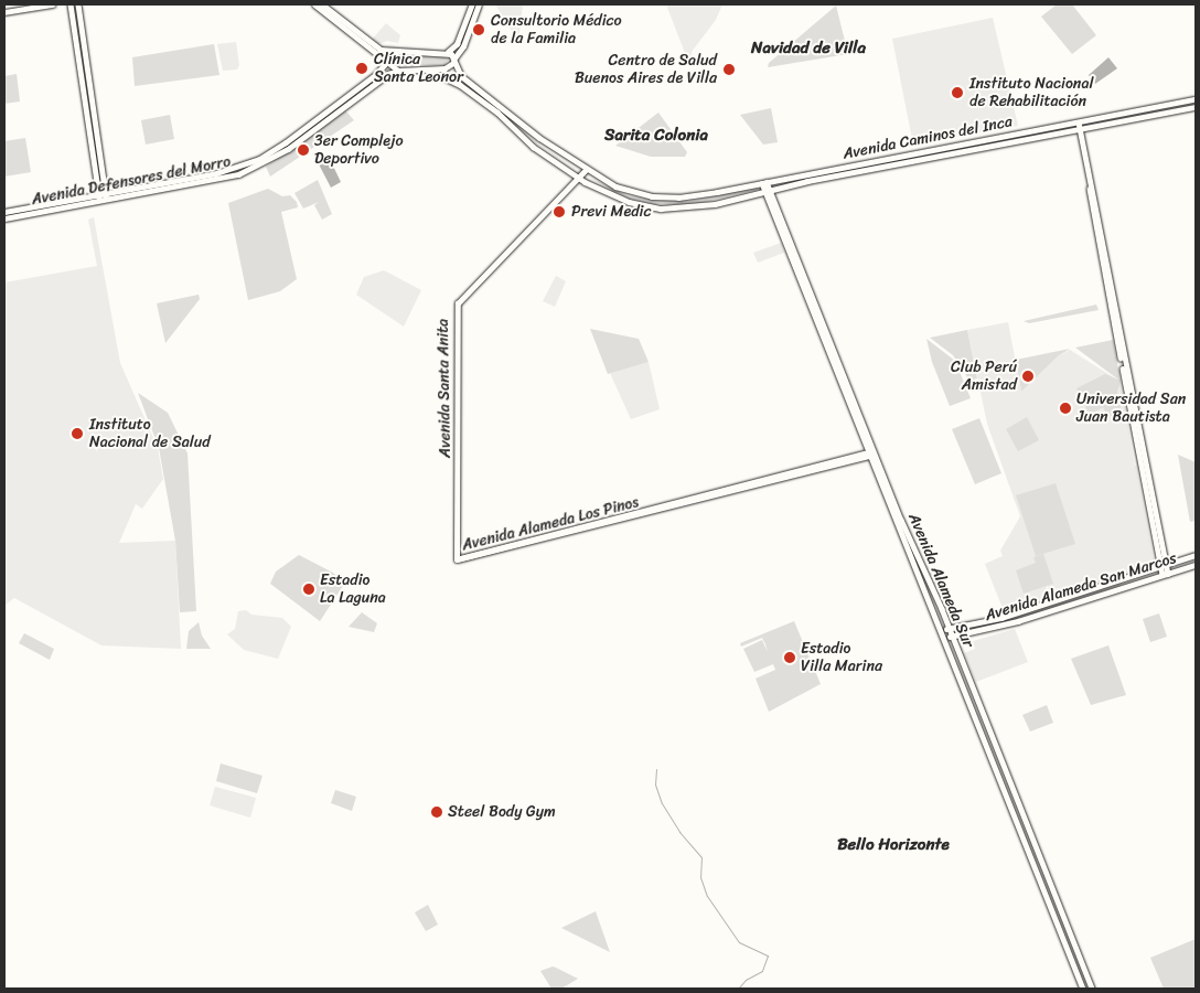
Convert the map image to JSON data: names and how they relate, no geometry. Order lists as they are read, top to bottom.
{
  "streets": {
    "main road": [
      "Avenida Caminos del Inca",
      "Avenida Defensores del Morro",
      "Avenida Santa Anita",
      "Avenida Alameda Los Pinos",
      "Avenida Alameda Sur",
      "Avenida Alameda San Marcos"
    ]
  },
  "crossings": [
    ["Avenida Caminos del Inca", "Avenida Defensores del Morro"],
    ["Avenida Caminos del Inca", "Avenida Alameda Sur"],
    ["Avenida Defensores del Morro", "Avenida Santa Anita"],
    ["Avenida Defensores del Morro", "Avenida Alameda Sur"],
    ["Avenida Santa Anita", "Avenida Alameda Los Pinos"],
    ["Avenida Alameda Los Pinos", "Avenida Alameda Sur"],
    ["Avenida Alameda Sur", "Avenida Alameda San Marcos"]
  ],
  "districts": ["Navidad de Villa", "Sarita Colonia", "Bello Horizonte"],
  "places": [
    "Consultorio Médico de la Familia",
    "Clínica Santa Leonor",
    "Centro de Salud Buenos Aires de Villa",
    "Instituto Nacional de Rehabilitación",
    "3er Complejo Deportivo",
    "Previ Medic",
    "Club Perú Amistad",
    "Universidad San Juan Bautista",
    "Instituto Nacional de Salud",
    "Estadio La Laguna",
    "Estadio Villa Marina",
    "Steel Body Gym"
  ]
}
